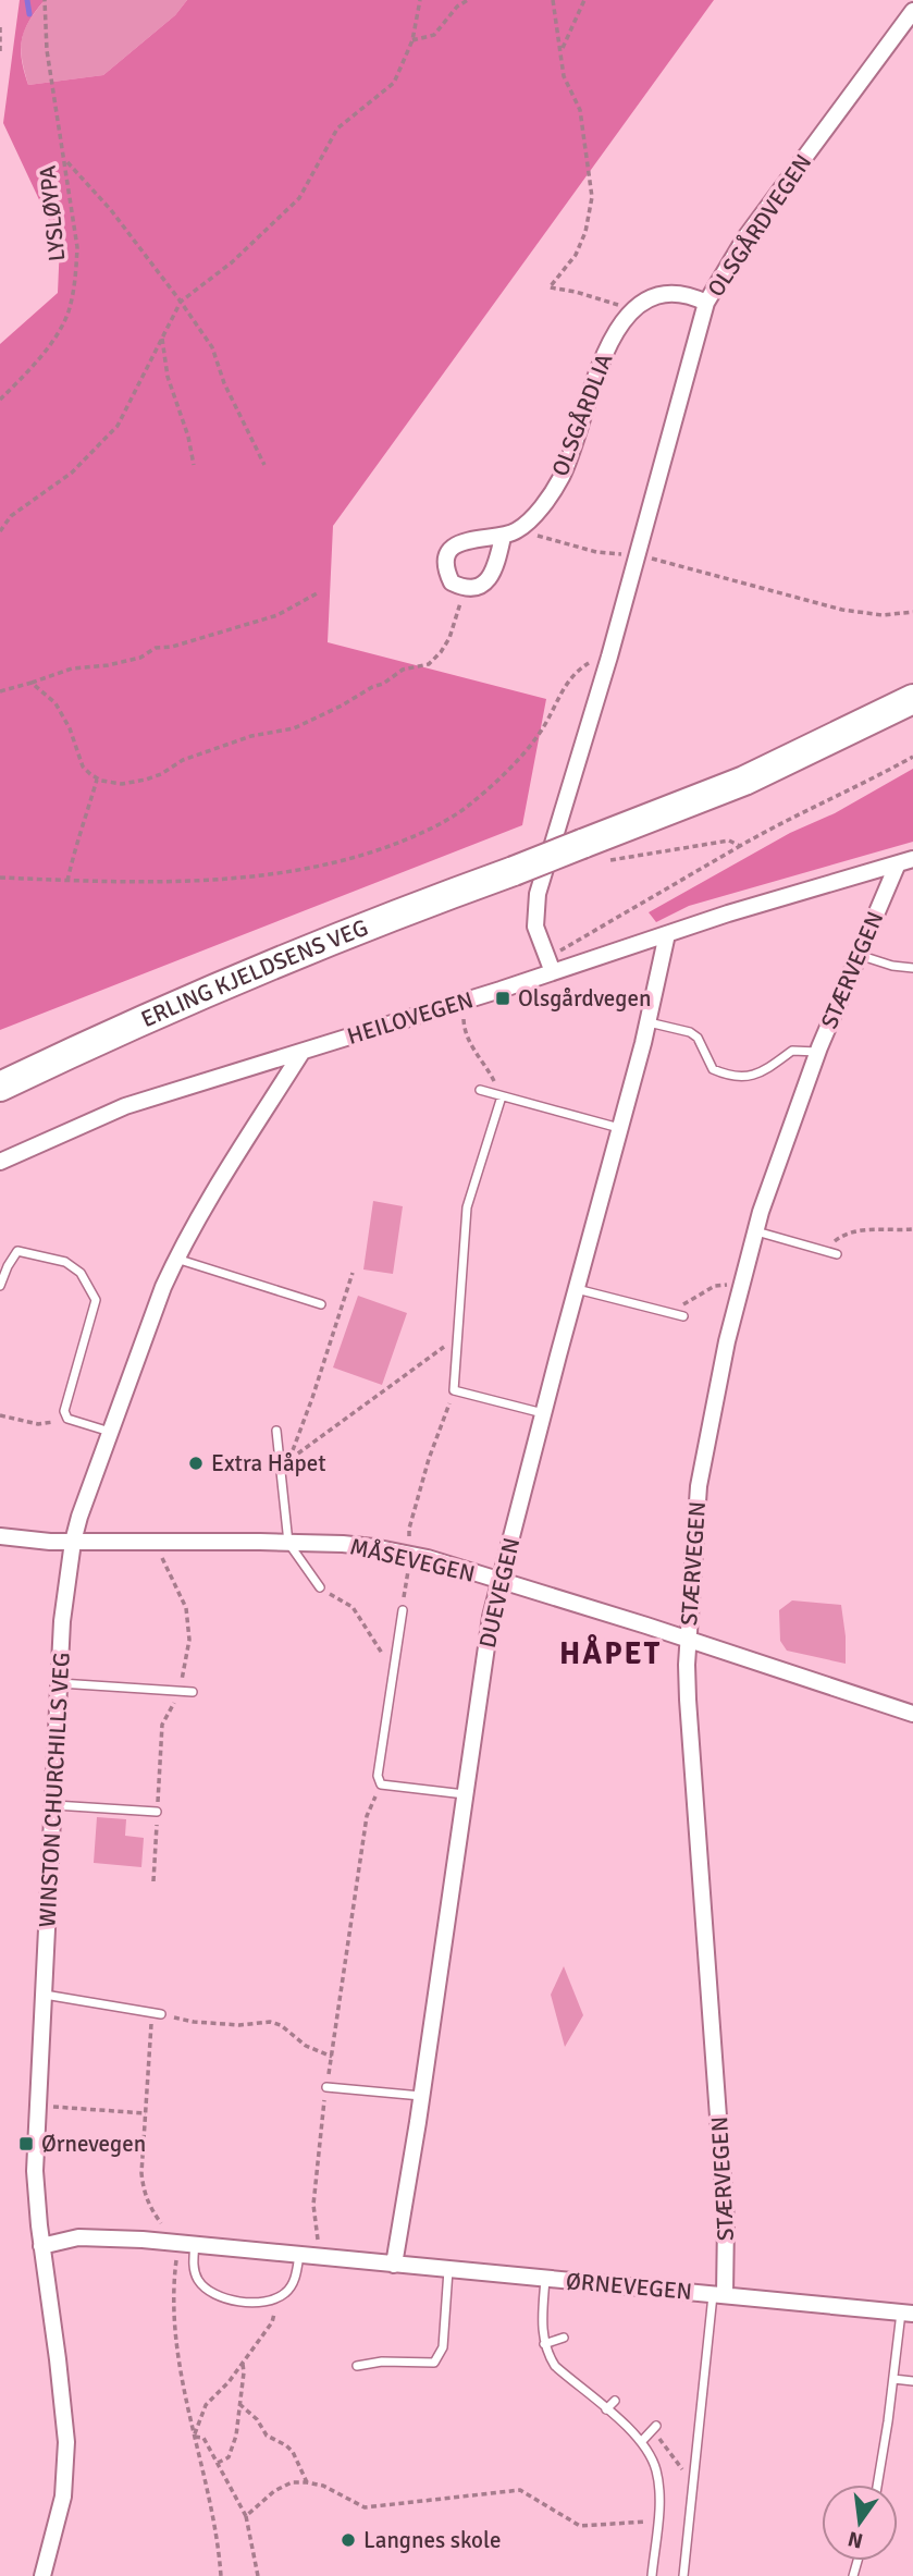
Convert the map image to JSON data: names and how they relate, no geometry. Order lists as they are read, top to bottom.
{
  "streets": {
    "highway": ["ERLING KJELDSENS VEG"],
    "street": [
      "OLSGÅRDVEGEN",
      "OLSGÅRDLIA",
      "STÆRVEGEN",
      "HEILOVEGEN",
      "MÅSEVEGEN",
      "DUEVEGEN",
      "WINSTON CHURCHILLS VEG",
      "ØRNEVEGEN"
    ],
    "path": ["LYSLØYPA"]
  },
  "crossings": [
    ["OLSGÅRDVEGEN", "OLSGÅRDLIA"],
    ["OLSGÅRDVEGEN", "HEILOVEGEN"],
    ["STÆRVEGEN", "HEILOVEGEN"],
    ["STÆRVEGEN", "MÅSEVEGEN"],
    ["STÆRVEGEN", "ØRNEVEGEN"],
    ["HEILOVEGEN", "DUEVEGEN"],
    ["HEILOVEGEN", "WINSTON CHURCHILLS VEG"],
    ["MÅSEVEGEN", "DUEVEGEN"],
    ["MÅSEVEGEN", "WINSTON CHURCHILLS VEG"],
    ["DUEVEGEN", "ØRNEVEGEN"],
    ["WINSTON CHURCHILLS VEG", "ØRNEVEGEN"]
  ],
  "districts": ["HÅPET"],
  "places": {
    "transit": ["Olsgårdvegen", "Ørnevegen"],
    "other": ["Extra Håpet", "Langnes skole"]
  },
  "north": "bottom"
}
